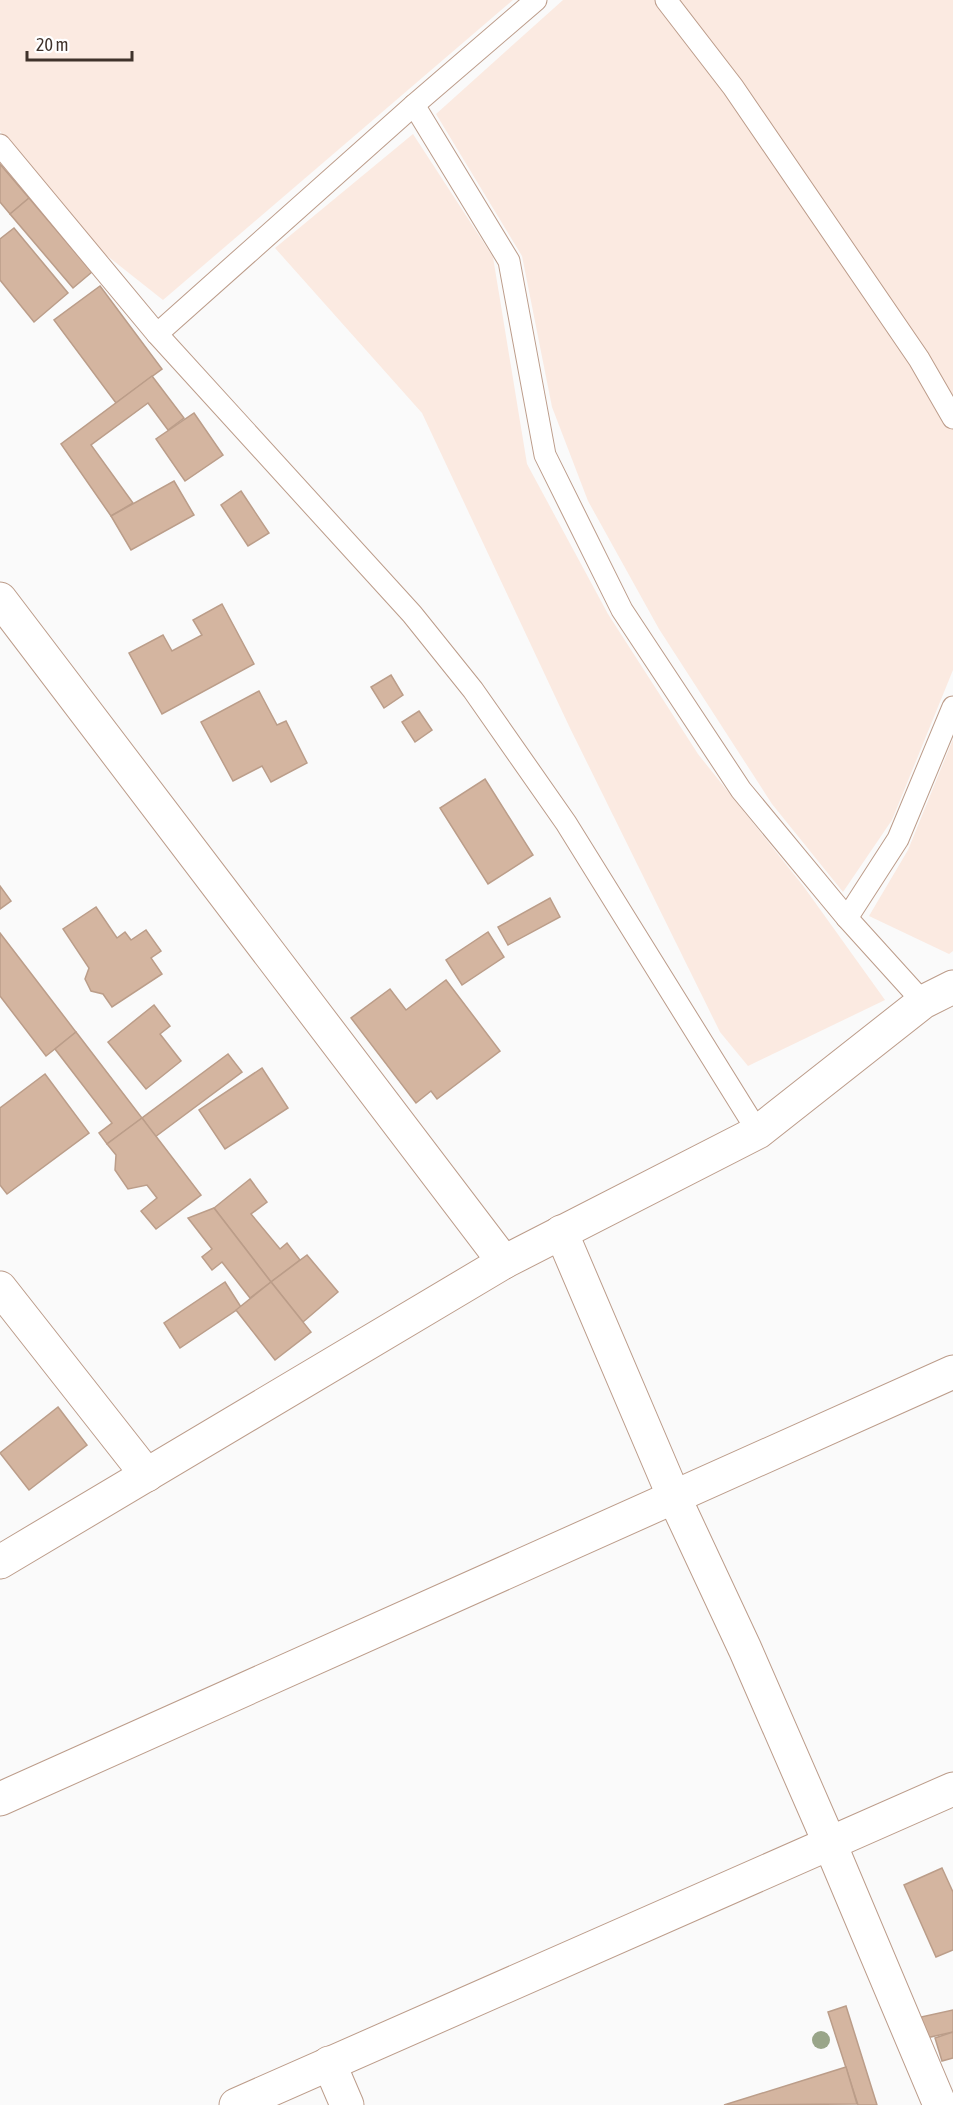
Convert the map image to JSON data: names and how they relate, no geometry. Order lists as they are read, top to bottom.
{
  "scale_bar": "20 m"
}
